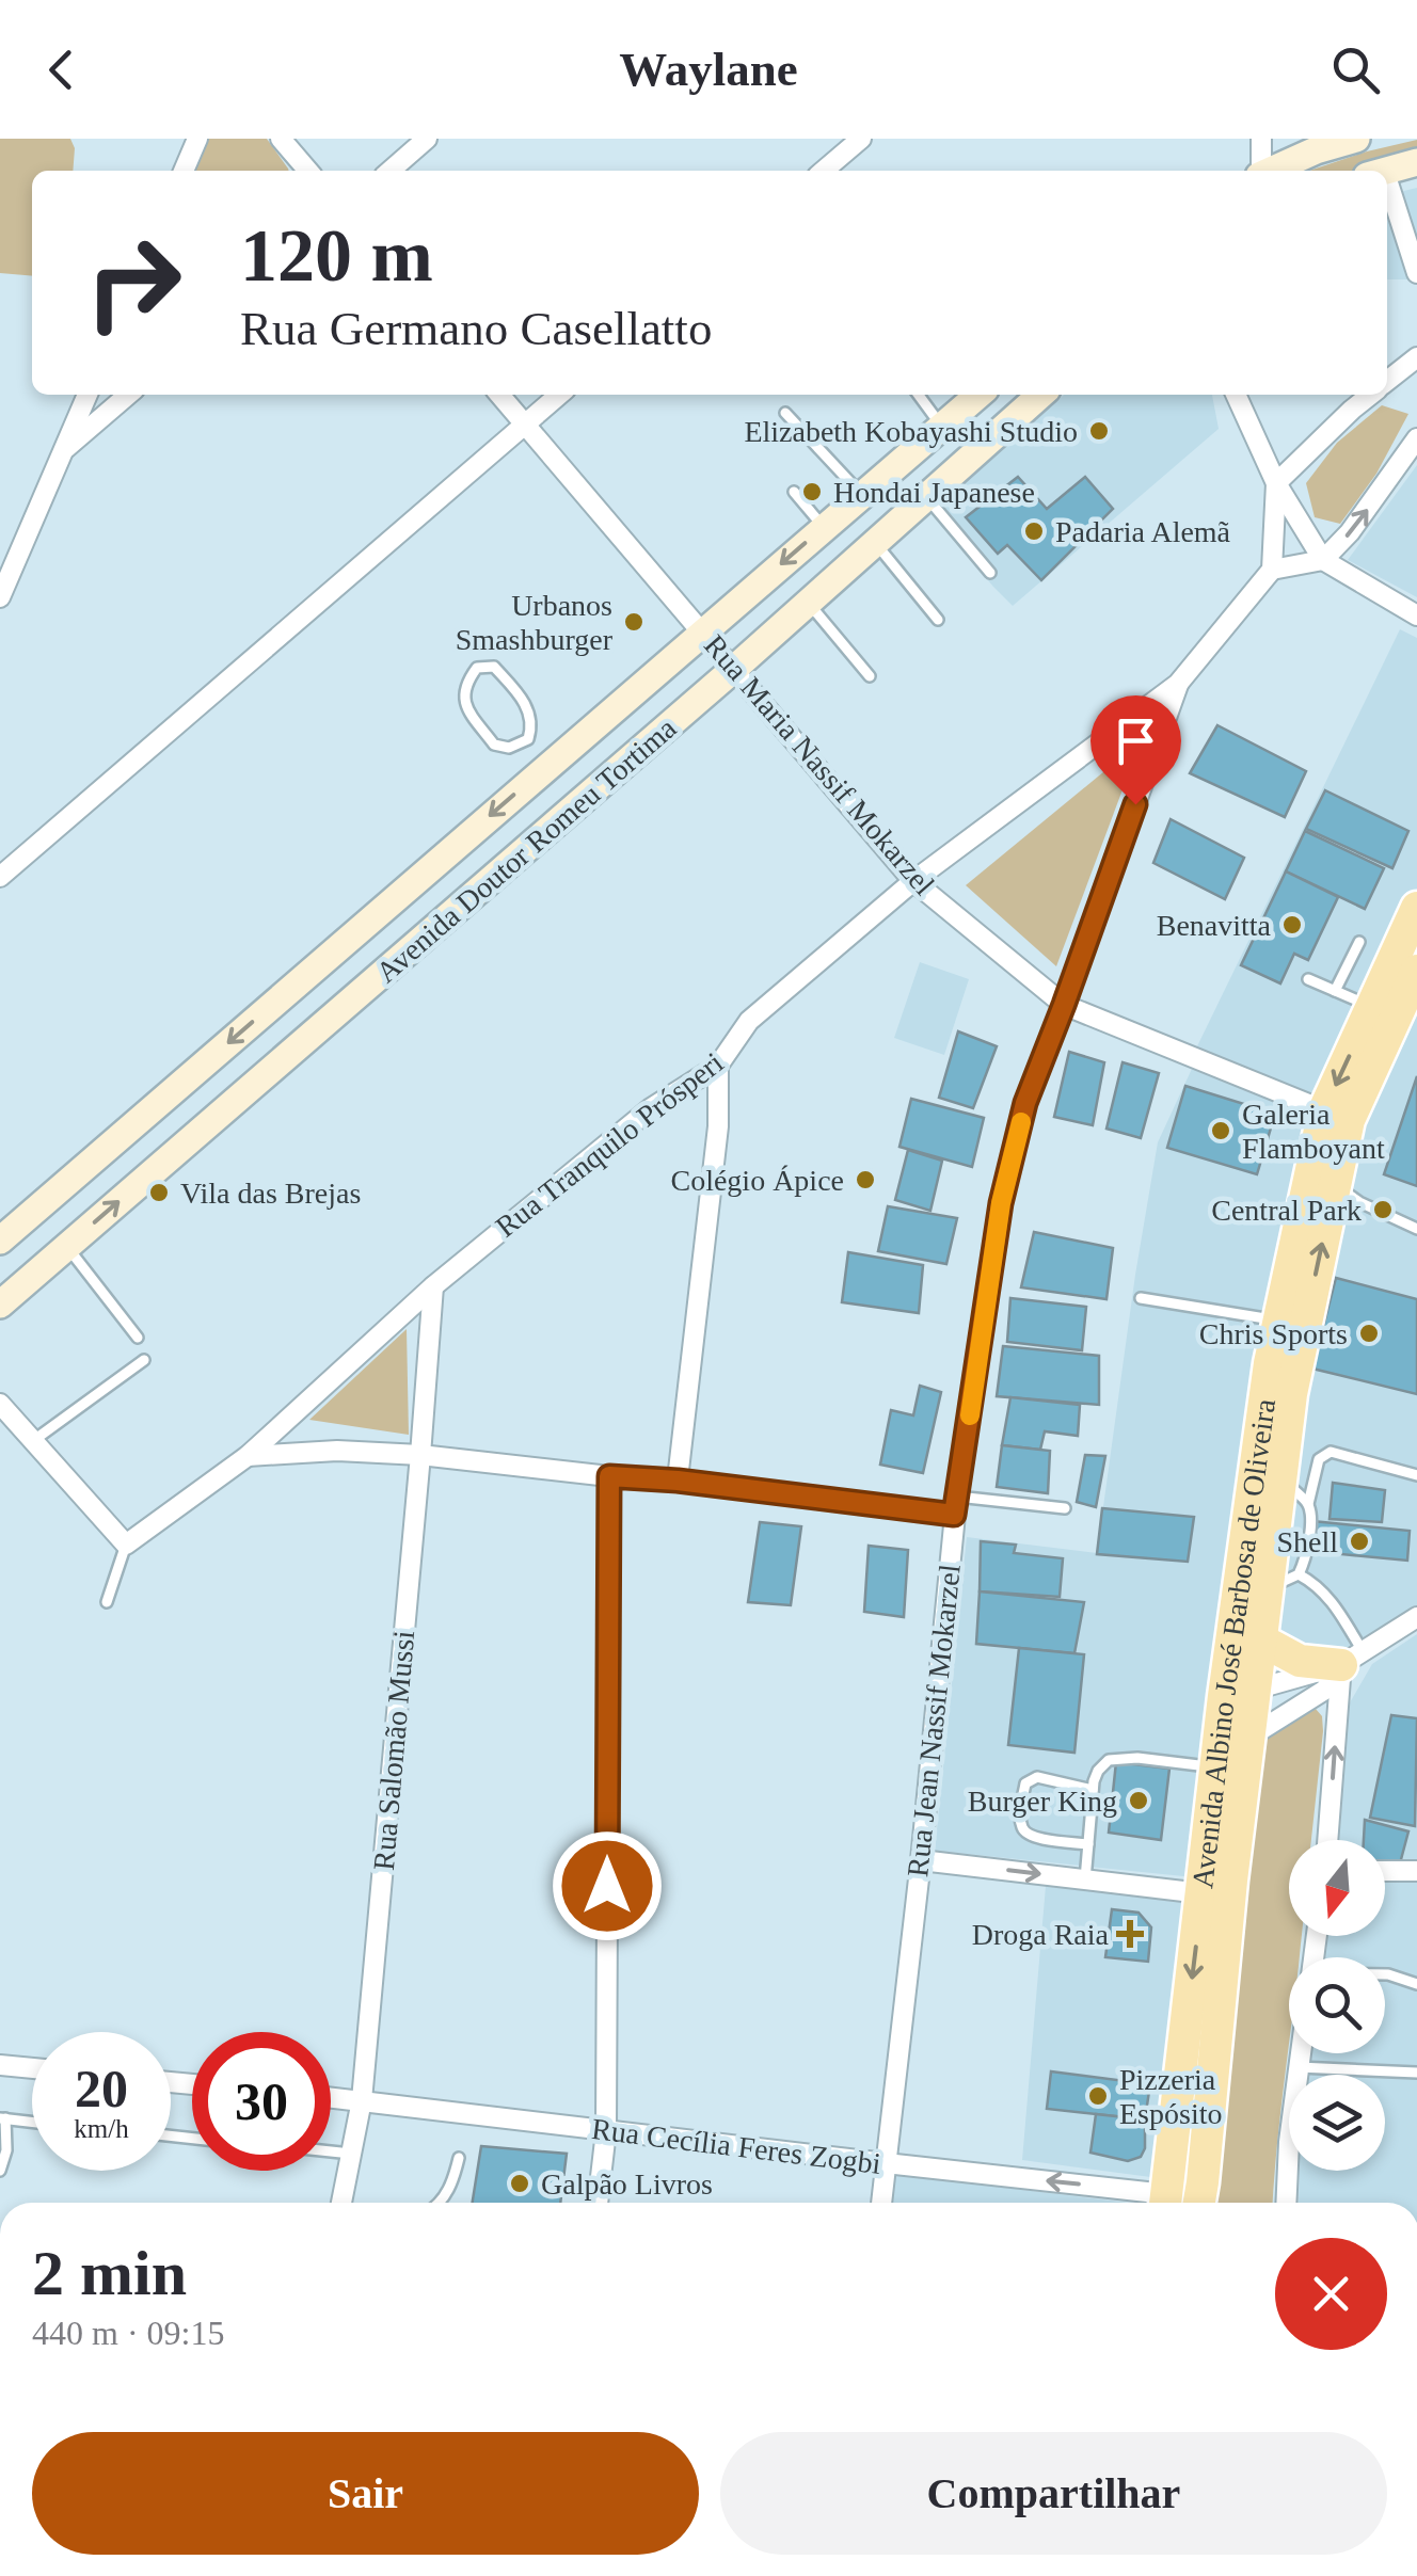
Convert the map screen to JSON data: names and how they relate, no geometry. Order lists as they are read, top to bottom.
{
  "streets": {
    "main road": ["Avenida Doutor Romeu Tortima", "Avenida Albino José Barbosa de Oliveira"],
    "street": [
      "Rua Maria Nassif Mokarzel",
      "Rua Tranquilo Prósperi",
      "Rua Jean Nassif Mokarzel",
      "Rua Salomão Mussi",
      "Rua Cecília Feres Zogbi"
    ]
  },
  "crossings": [
    ["Rua Maria Nassif Mokarzel", "Avenida Doutor Romeu Tortima"],
    ["Rua Maria Nassif Mokarzel", "Rua Tranquilo Prósperi"],
    ["Rua Maria Nassif Mokarzel", "Avenida Albino José Barbosa de Oliveira"],
    ["Rua Maria Nassif Mokarzel", "Rua Jean Nassif Mokarzel"],
    ["Rua Tranquilo Prósperi", "Rua Jean Nassif Mokarzel"],
    ["Rua Tranquilo Prósperi", "Rua Salomão Mussi"],
    ["Rua Jean Nassif Mokarzel", "Rua Cecília Feres Zogbi"],
    ["Rua Salomão Mussi", "Rua Cecília Feres Zogbi"]
  ],
  "places": {
    "other": [
      "Elizabeth Kobayashi Studio",
      "Hondai Japanese",
      "Padaria Alemã",
      "Urbanos Smashburger",
      "Benavitta",
      "Galeria Flamboyant",
      "Colégio Ápice",
      "Vila das Brejas",
      "Central Park",
      "Chris Sports",
      "Shell",
      "Burger King",
      "Pizzeria Espósito",
      "Galpão Livros"
    ],
    "health": ["Droga Raia"]
  },
  "north": "bottom",
  "page": {
    "header": "Waylane",
    "turn": ["120 m", "Rua Germano Casellatto"],
    "speed": "20 km/h",
    "limit": "30",
    "heading": ["2 min", "440 m · 09:15"],
    "buttons": ["Sair", "Compartilhar"]
  }
}
